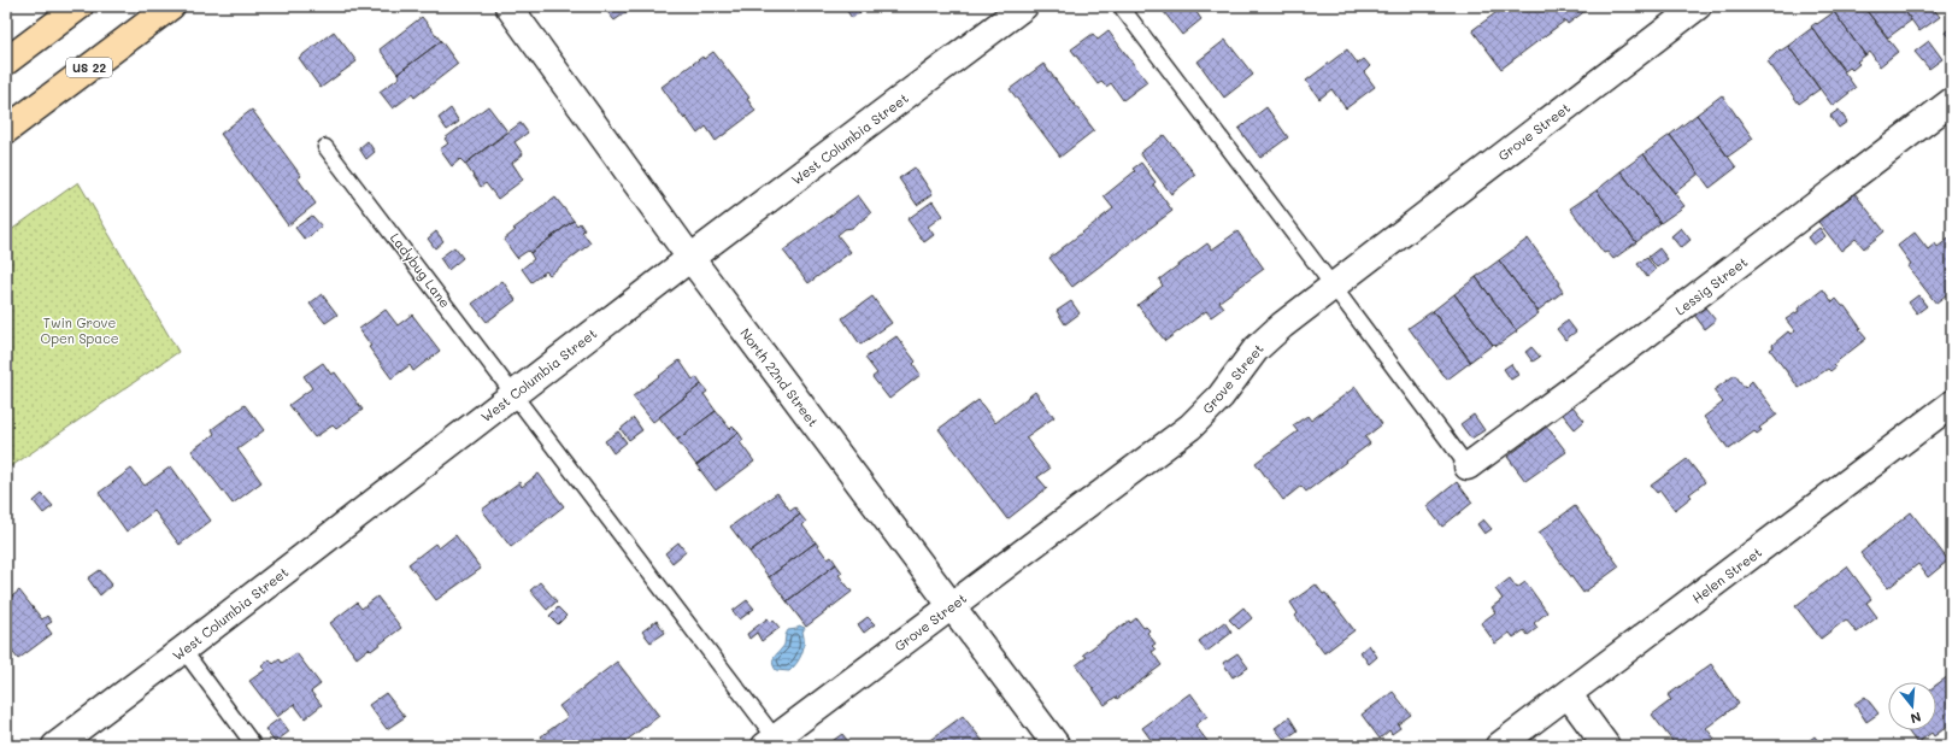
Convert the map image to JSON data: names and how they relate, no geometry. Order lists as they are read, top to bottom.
{
  "streets": {
    "highway": ["US 22"],
    "street": [
      "Grove Street",
      "West Columbia Street",
      "Lessig Street",
      "North 22nd Street",
      "Helen Street"
    ],
    "lane": ["Ladybug Lane"]
  },
  "crossings": [
    ["Grove Street", "Ladybug Lane"],
    ["Grove Street", "North 22nd Street"],
    ["West Columbia Street", "Ladybug Lane"],
    ["West Columbia Street", "North 22nd Street"]
  ],
  "parks": ["Twin Grove Open Space"],
  "north": "bottom"
}
